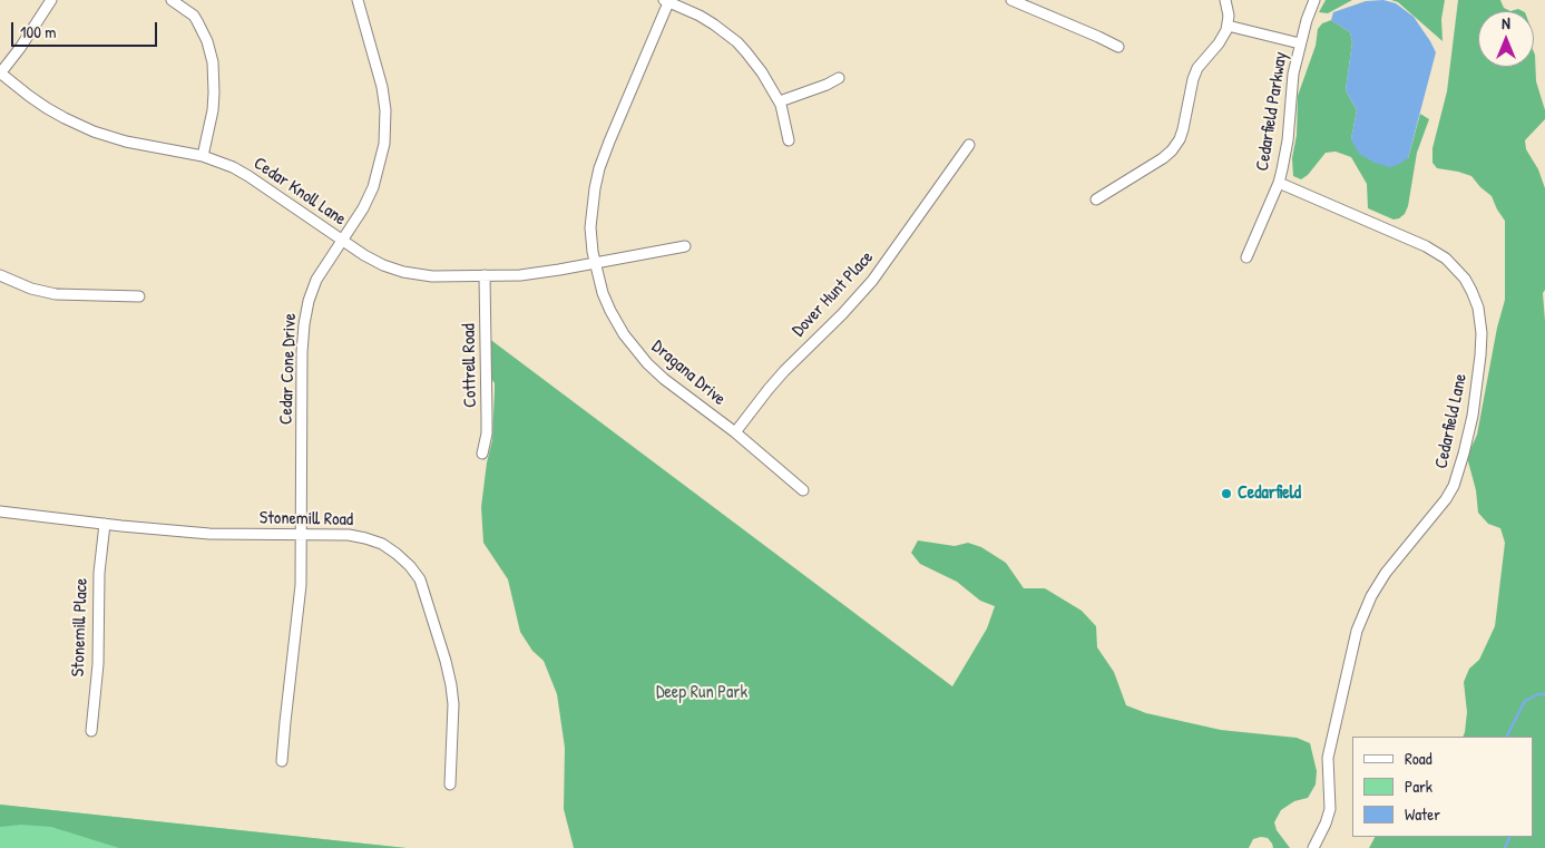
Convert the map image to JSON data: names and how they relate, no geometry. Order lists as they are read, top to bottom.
{
  "streets": {
    "street": [
      "Cedarfield Parkway",
      "Cedar Knoll Lane",
      "Dover Hunt Place",
      "Cottrell Road",
      "Cedar Cone Drive",
      "Dragana Drive",
      "Cedarfield Lane",
      "Stonemill Road",
      "Stonemill Place"
    ]
  },
  "crossings": [
    ["Cedarfield Parkway", "Cedarfield Lane"],
    ["Cedar Knoll Lane", "Cottrell Road"],
    ["Cedar Knoll Lane", "Cedar Cone Drive"],
    ["Cedar Knoll Lane", "Dragana Drive"],
    ["Dover Hunt Place", "Dragana Drive"],
    ["Cedar Cone Drive", "Stonemill Road"],
    ["Stonemill Road", "Stonemill Place"]
  ],
  "parks": ["Deep Run Park"],
  "places": ["Cedarfield"],
  "legend": ["Road", "Park", "Water"],
  "scale_bar": "100 m",
  "north": "top"
}
